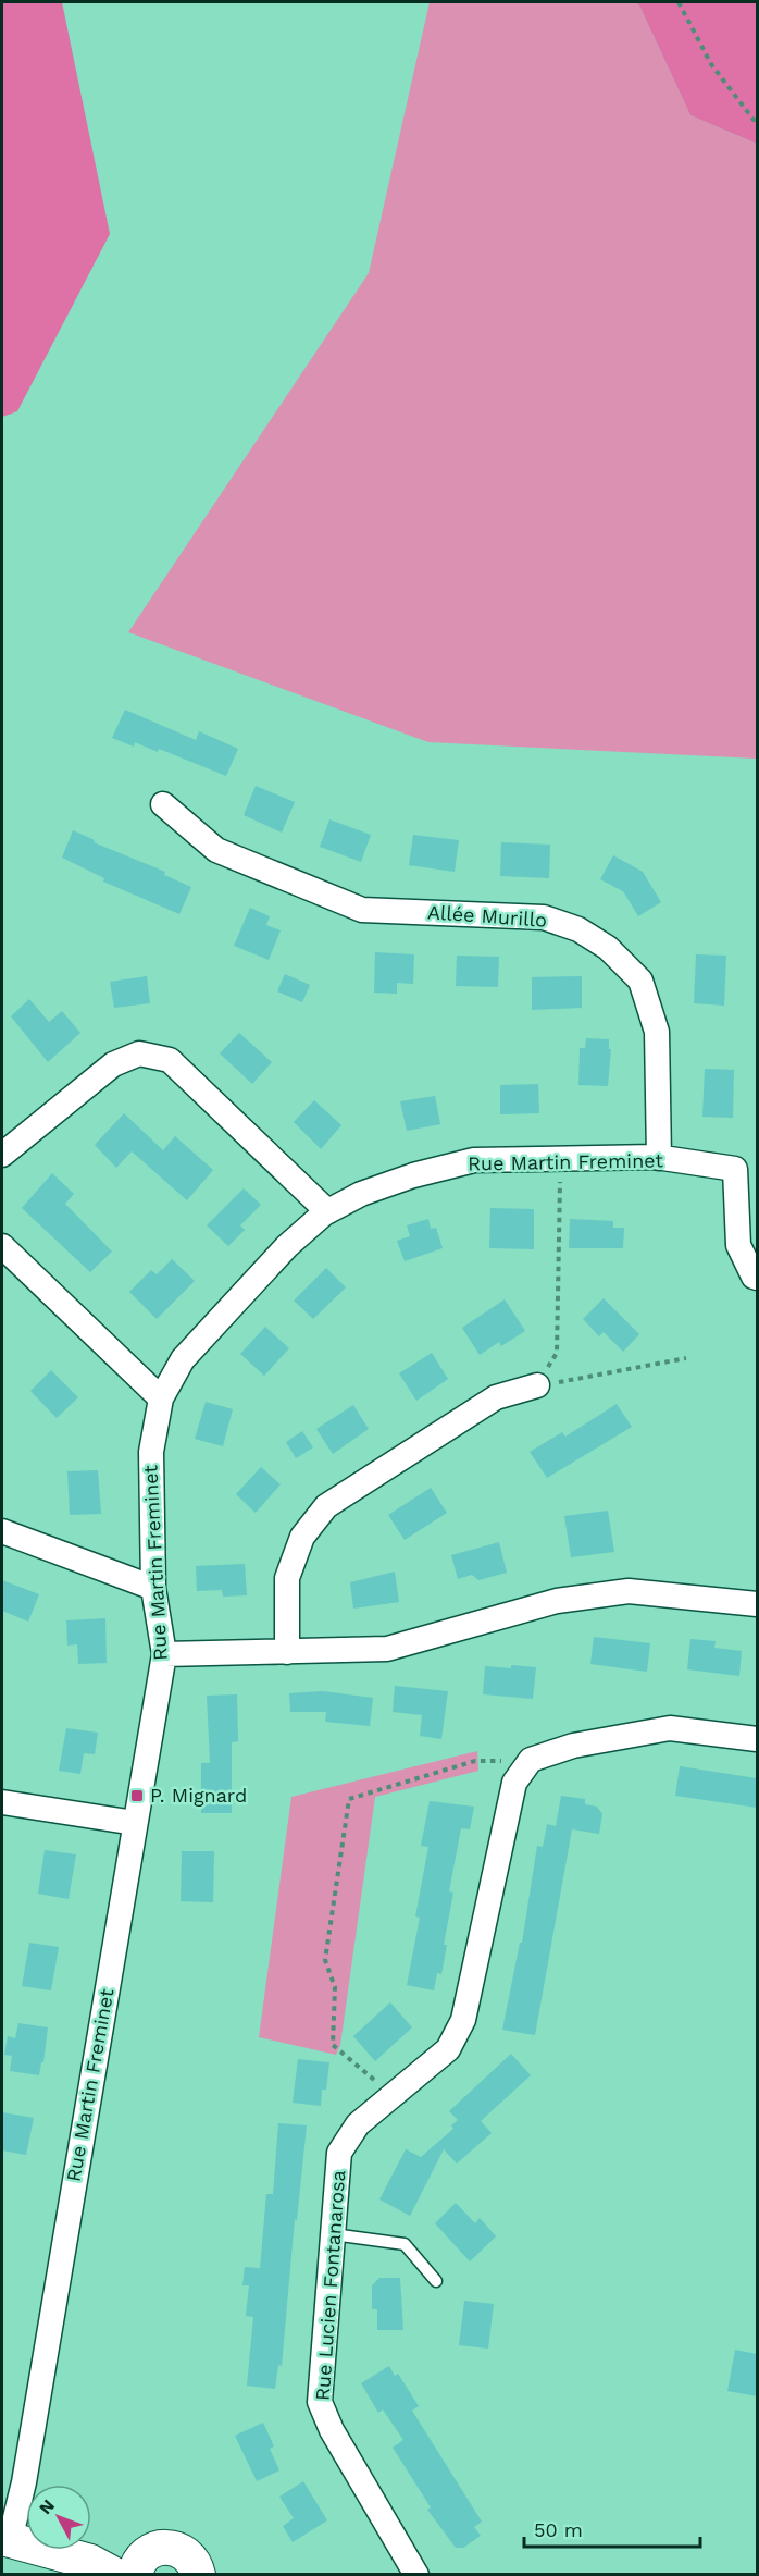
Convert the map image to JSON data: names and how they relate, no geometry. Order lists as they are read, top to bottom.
{
  "streets": {
    "street": ["Allée Murillo", "Rue Martin Freminet", "Rue Lucien Fontanarosa"]
  },
  "crossings": [
    ["Allée Murillo", "Rue Martin Freminet"]
  ],
  "places": {
    "transit": ["P. Mignard"]
  },
  "scale_bar": "50 m",
  "north": "top left"
}
